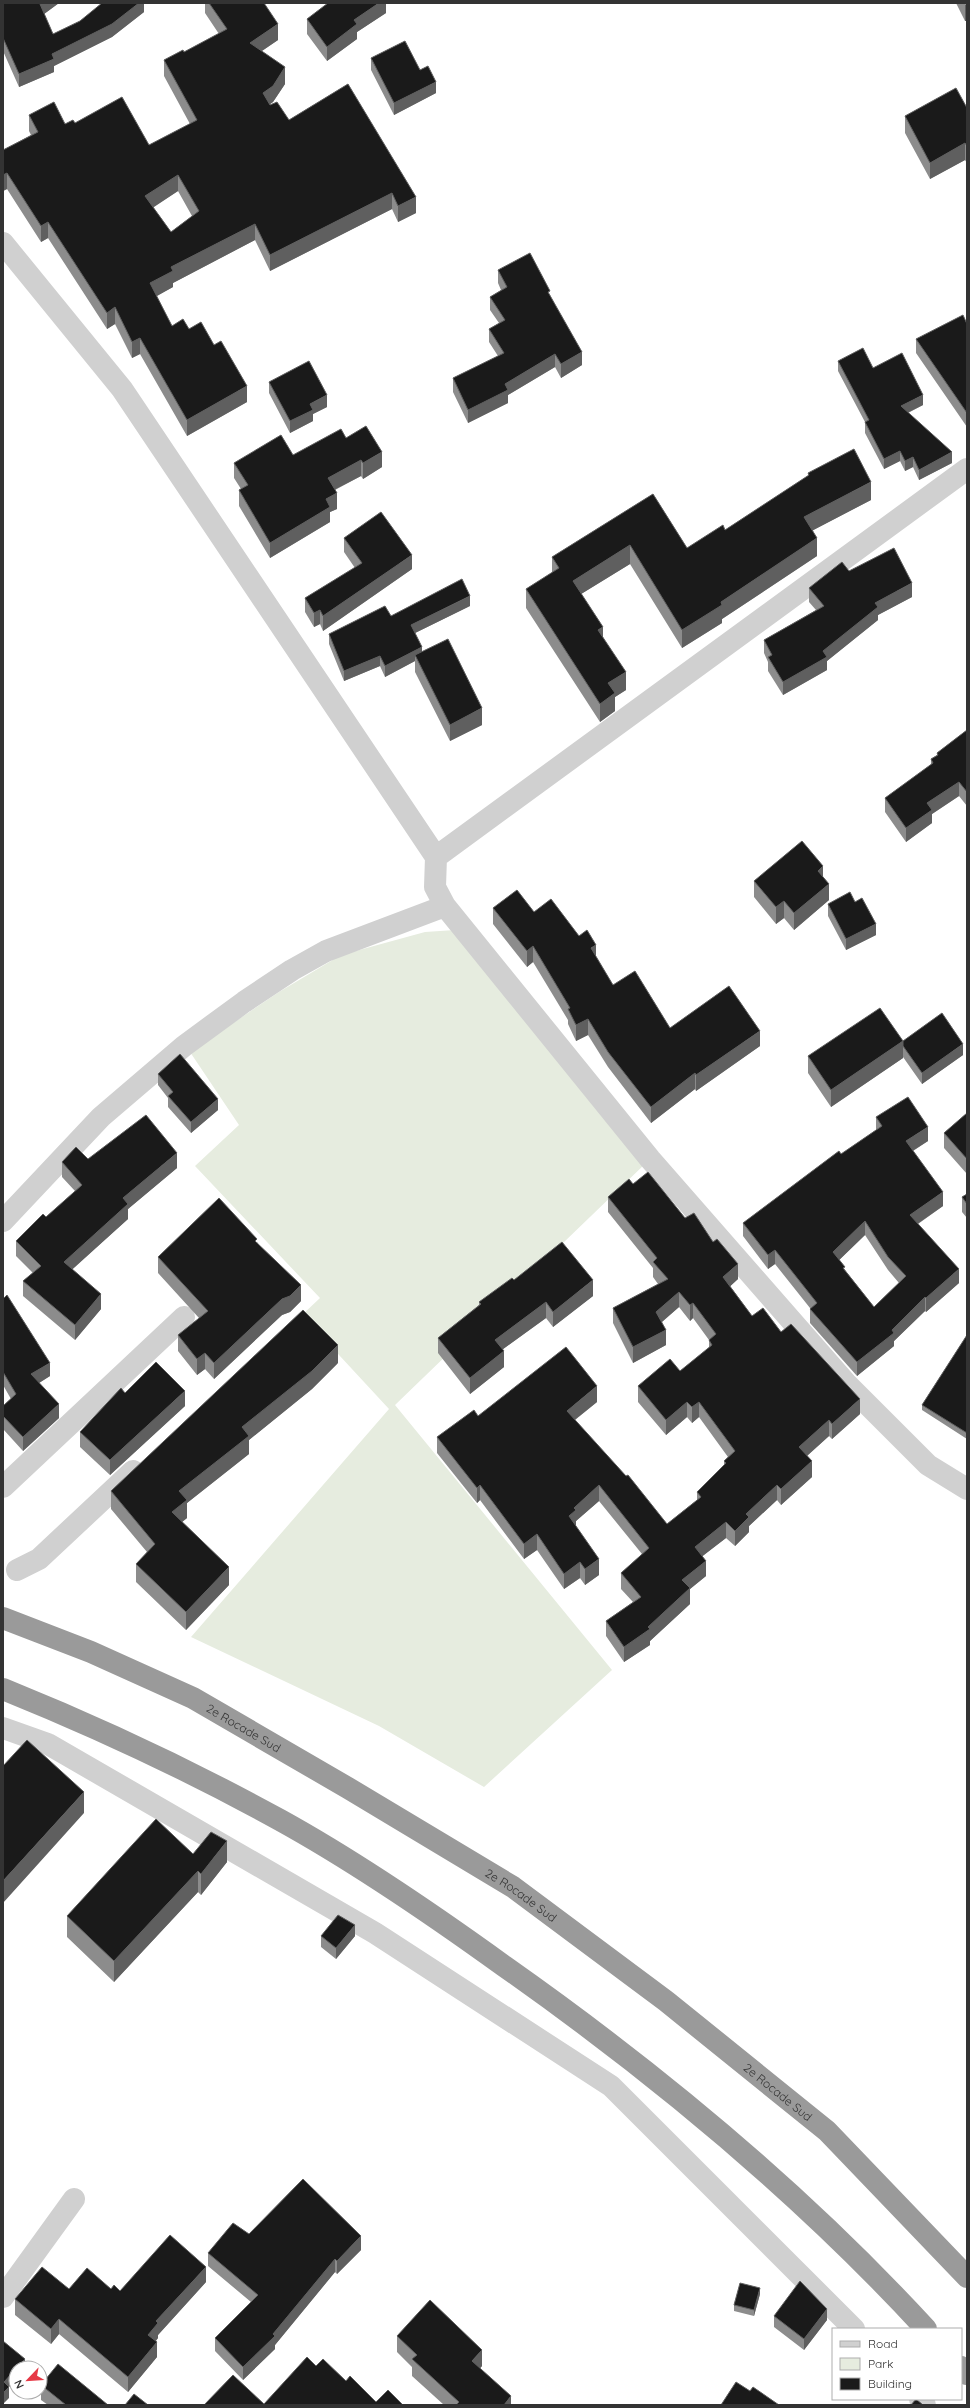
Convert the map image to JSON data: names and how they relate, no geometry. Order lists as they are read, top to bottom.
{
  "streets": {
    "highway": ["2e Rocade Sud"]
  },
  "legend": ["Road", "Park", "Building"],
  "north": "bottom left"
}
